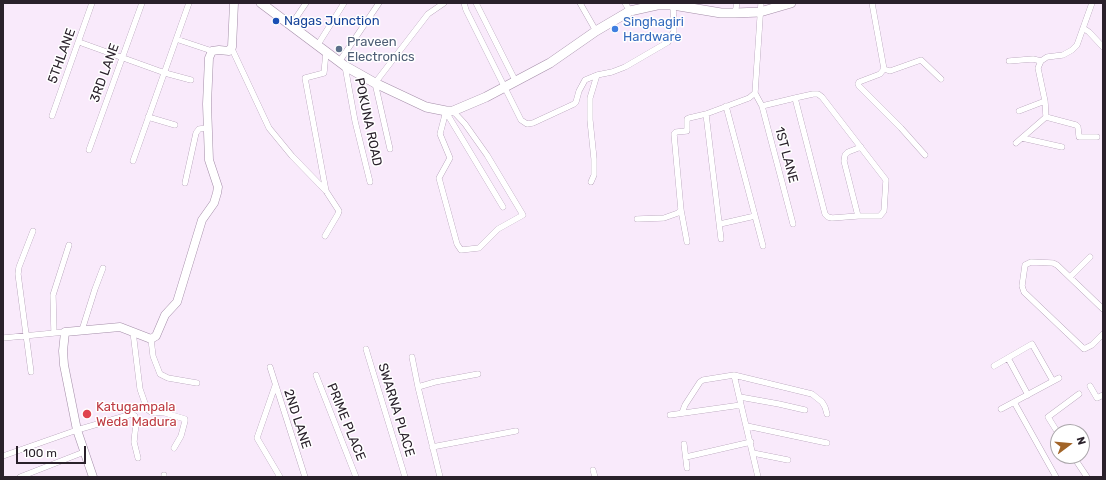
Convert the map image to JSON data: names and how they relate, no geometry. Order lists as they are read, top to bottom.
{
  "streets": {
    "street": [
      "5THLANE",
      "3RD LANE",
      "POKUNA ROAD",
      "1ST LANE",
      "SWARNA PLACE",
      "2ND LANE",
      "PRIME PLACE"
    ]
  },
  "places": [
    "Nagas Junction",
    "Singhagiri Hardware",
    "Praveen Electronics",
    "Katugampala Weda Madura"
  ],
  "scale_bar": "100 m",
  "north": "right"
}
